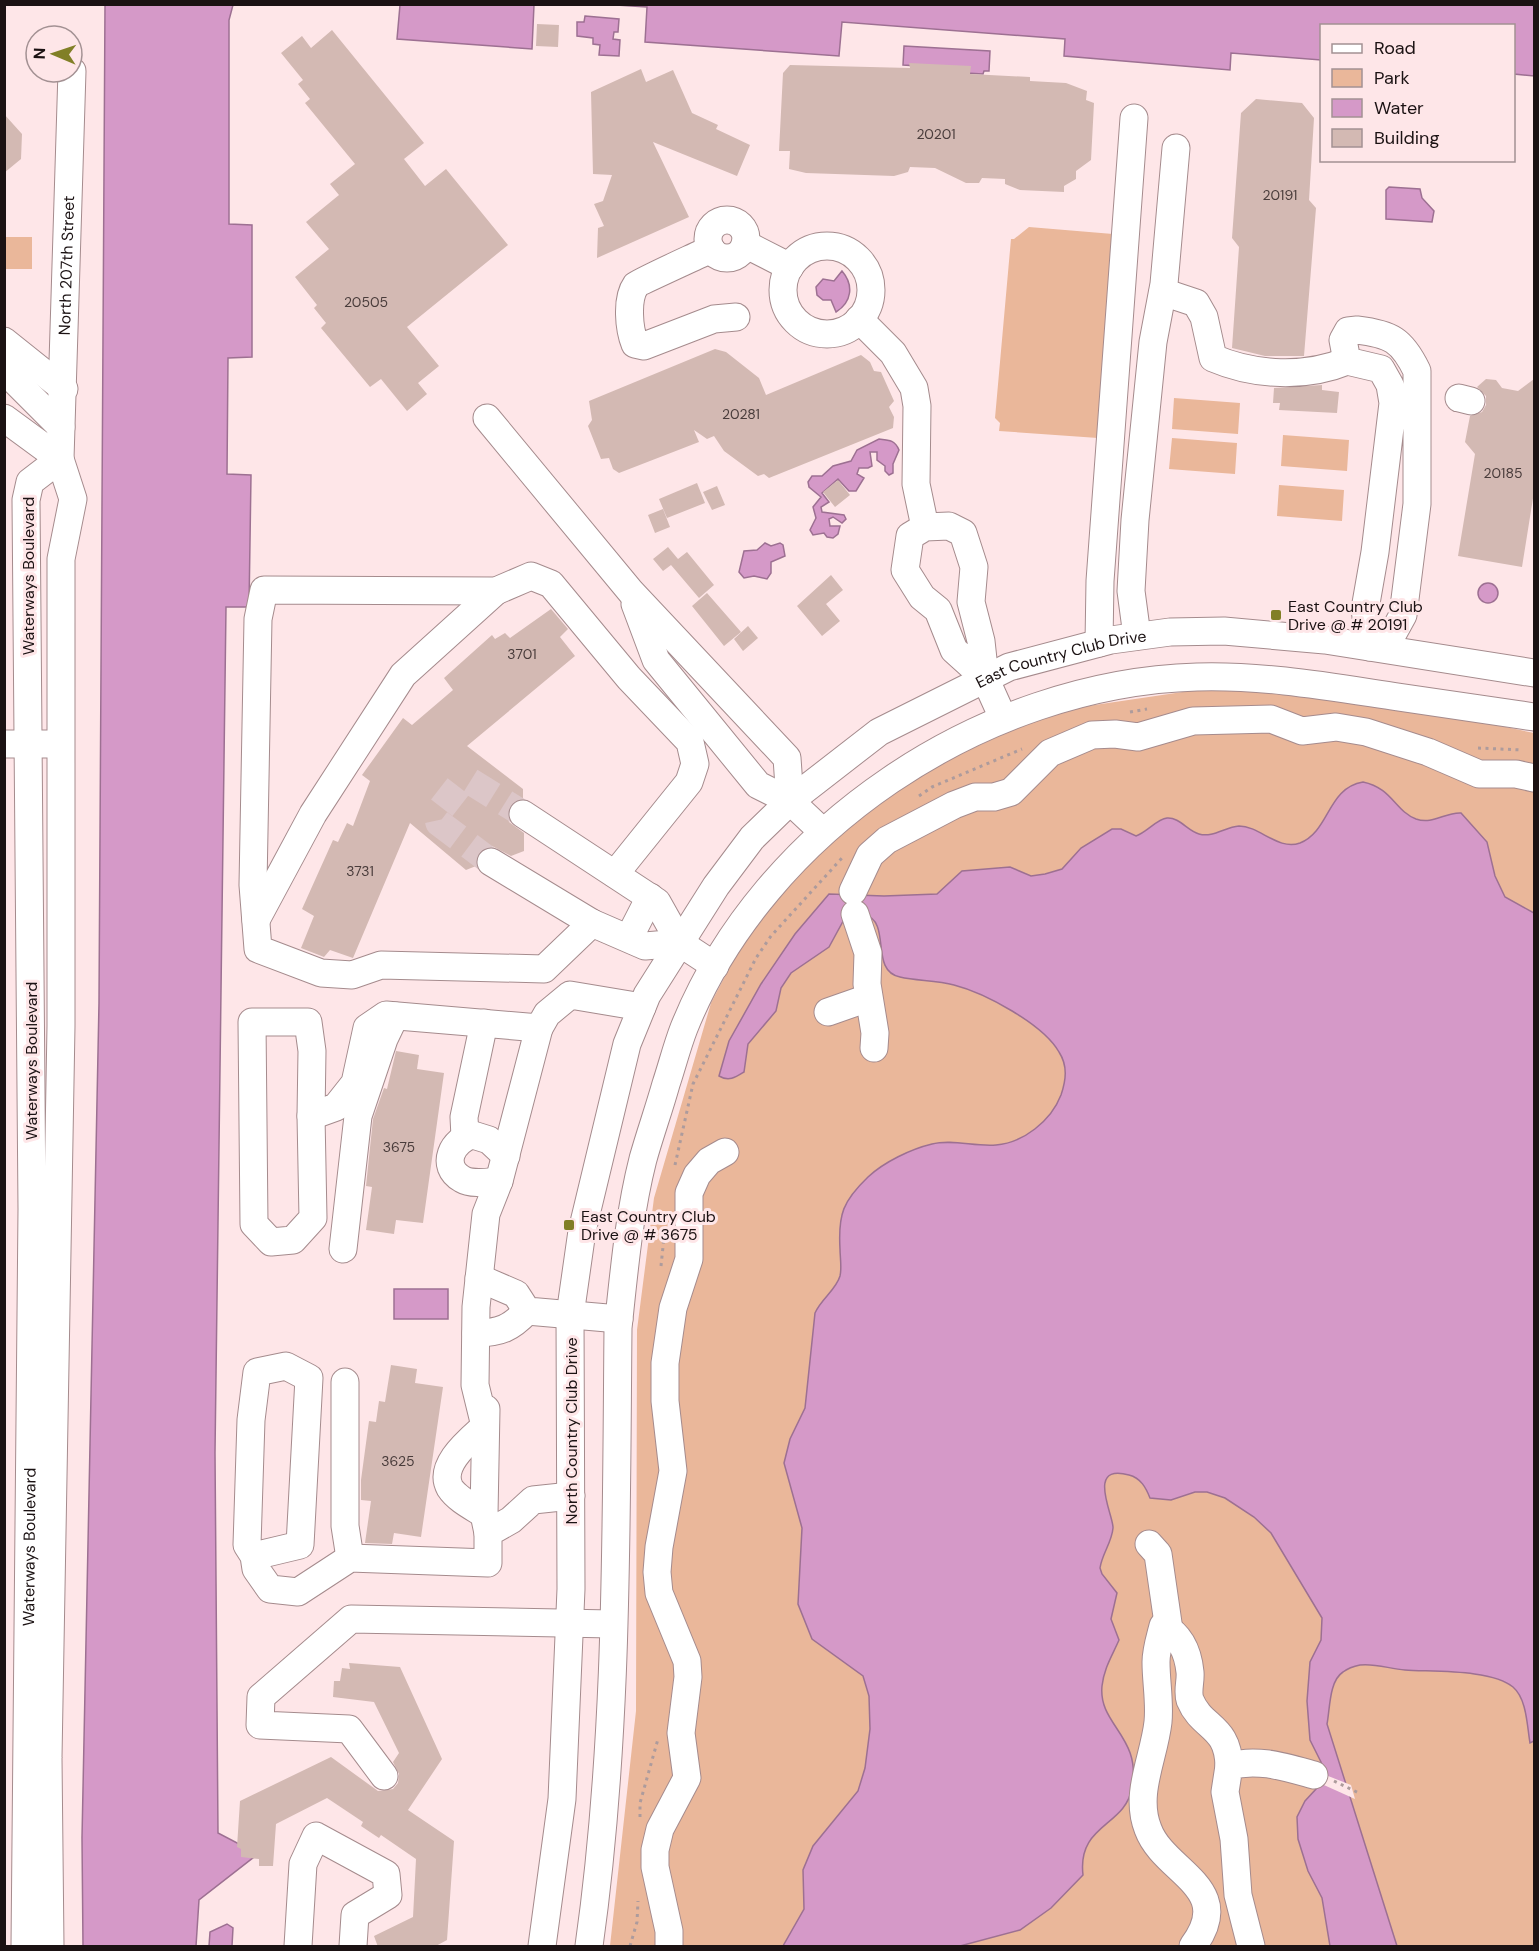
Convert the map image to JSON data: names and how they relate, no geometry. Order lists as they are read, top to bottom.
{
  "streets": {
    "street": [
      "North 207th Street",
      "Waterways Boulevard",
      "East Country Club Drive",
      "North Country Club Drive"
    ]
  },
  "crossings": [
    ["North 207th Street", "Waterways Boulevard"],
    ["East Country Club Drive", "North Country Club Drive"]
  ],
  "places": {
    "transit": ["East Country Club Drive @ # 20191", "East Country Club Drive @ # 3675"]
  },
  "house_numbers": [
    "20201",
    "20191",
    "20505",
    "20281",
    "20185",
    "3701",
    "3731",
    "3675",
    "3625"
  ],
  "legend": [
    "Road",
    "Park",
    "Water",
    "Building"
  ],
  "north": "left"
}
